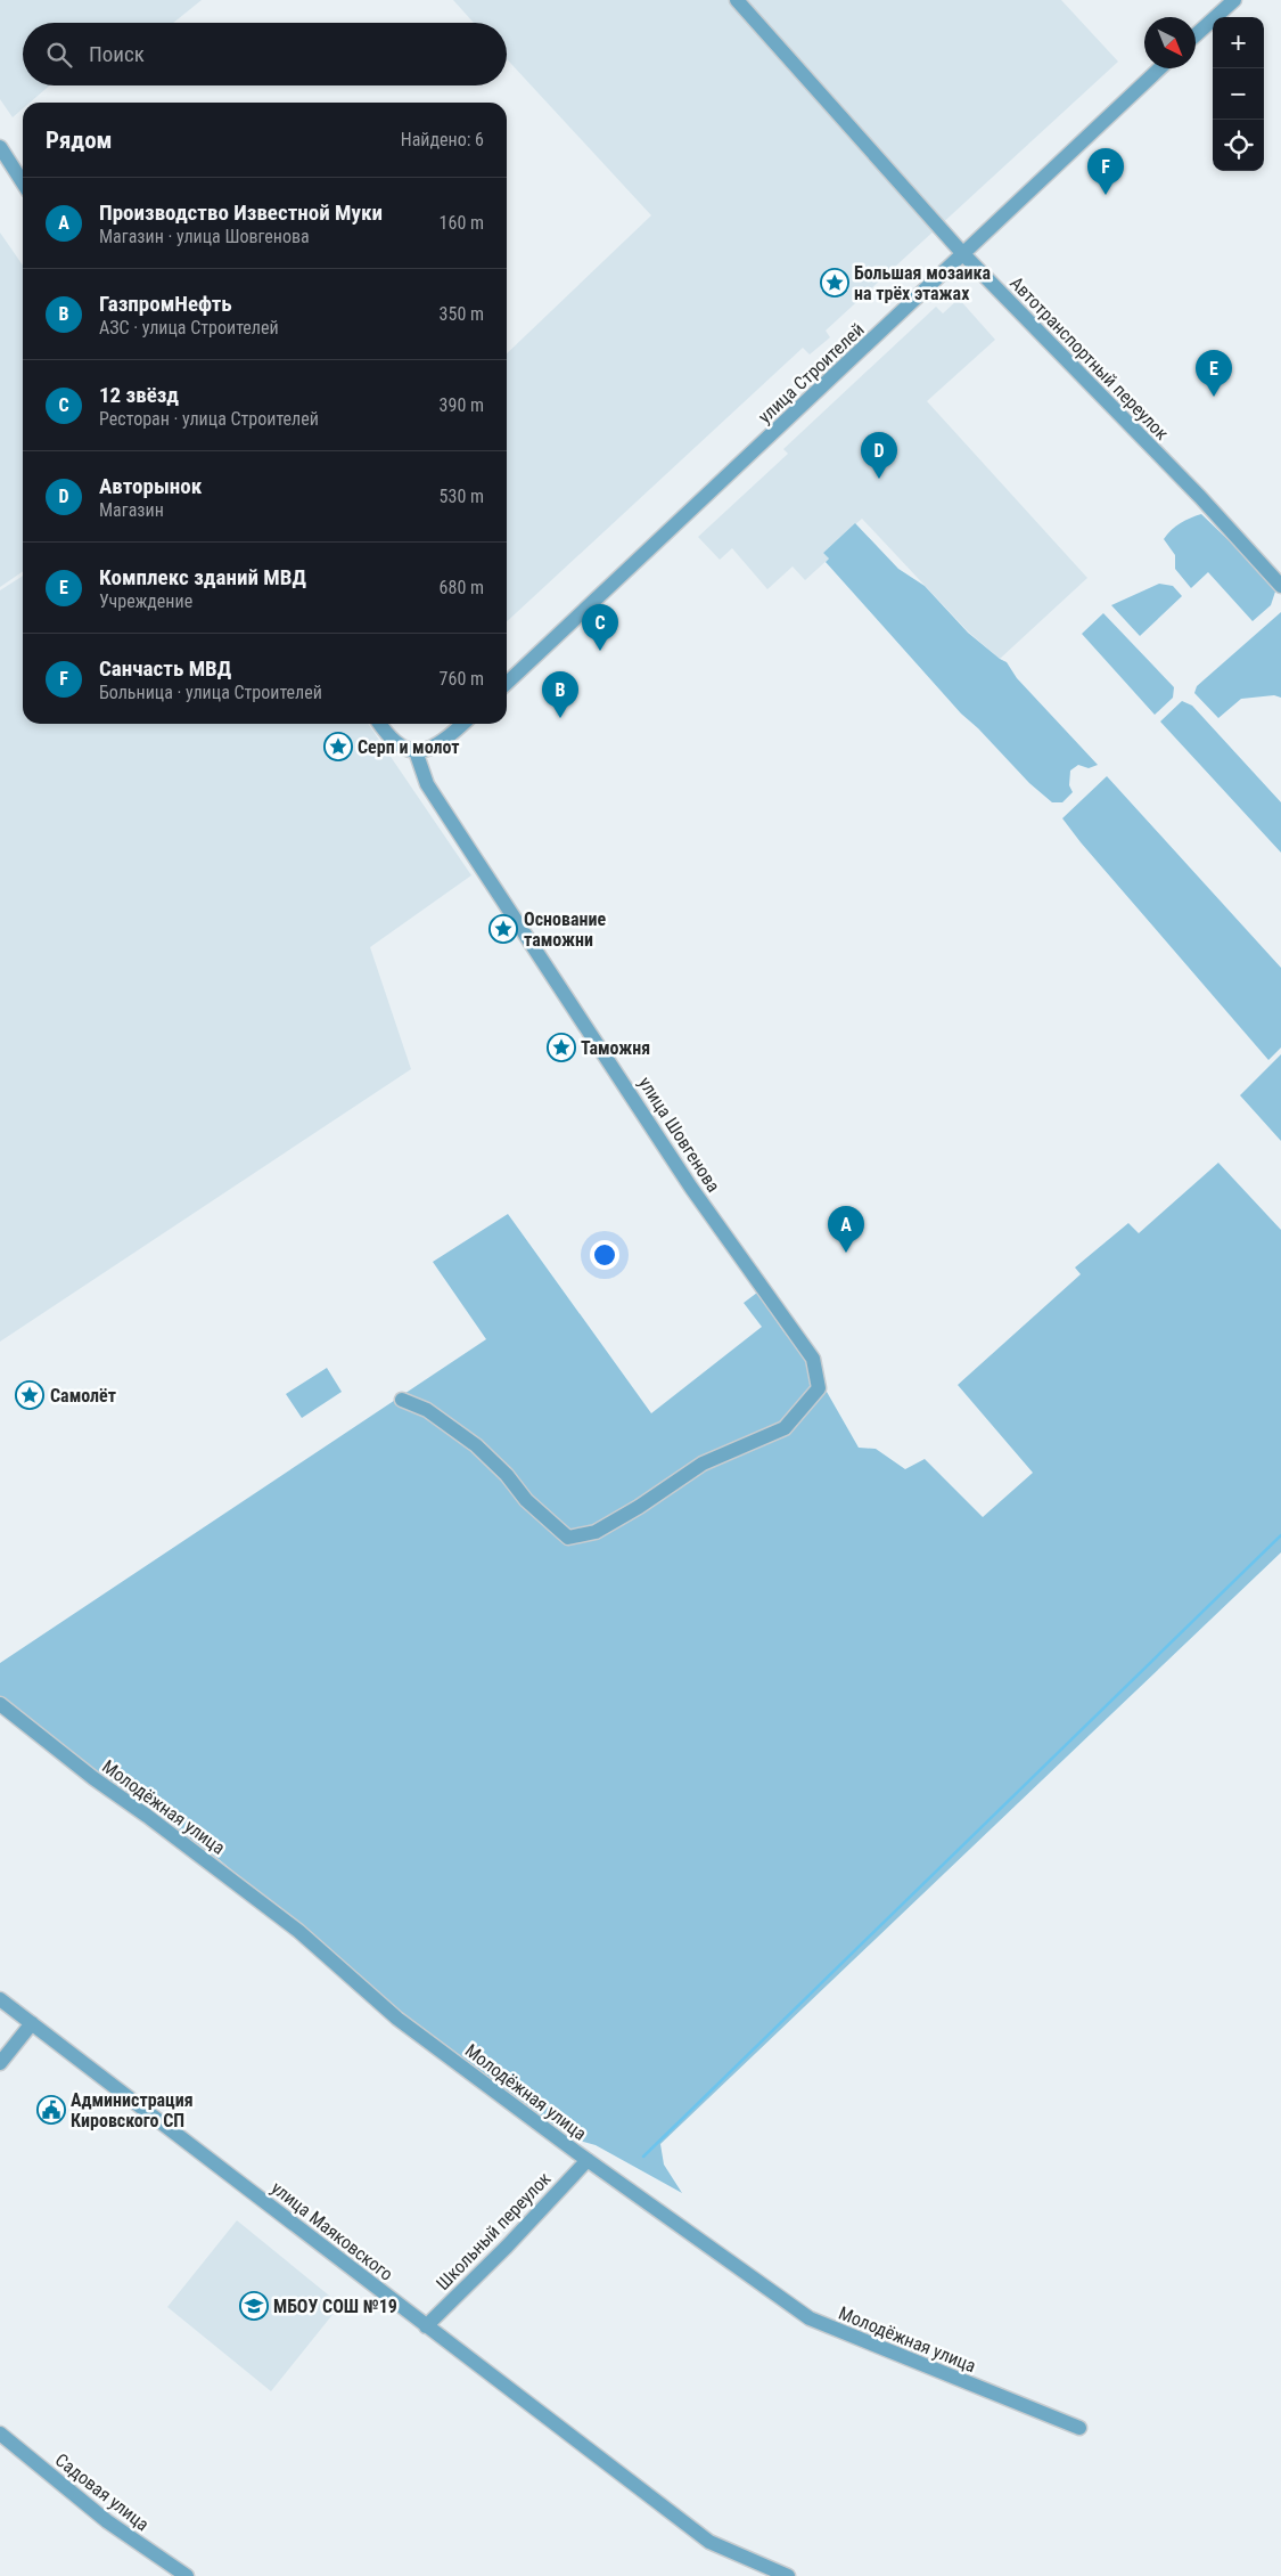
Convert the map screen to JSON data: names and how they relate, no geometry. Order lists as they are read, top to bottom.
{
  "streets": {
    "street": [
      "Автотранспортный переулок",
      "улица Строителей",
      "улица Шовгенова",
      "Молодёжная улица",
      "улица Маяковского",
      "Школьный переулок",
      "Садовая улица"
    ]
  },
  "crossings": [
    ["Автотранспортный переулок", "улица Строителей"],
    ["Молодёжная улица", "Школьный переулок"],
    ["улица Маяковского", "Школьный переулок"]
  ],
  "places": {
    "place": [
      "Большая мозаика на трёх этажах",
      "Серп и молот",
      "Основание таможни",
      "Таможня",
      "Самолёт"
    ],
    "public building": ["Администрация Кировского СП"],
    "school or university": ["МБОУ СОШ №19"]
  },
  "north": "bottom right",
  "page": {
    "map_buttons": ["+", "−"],
    "search": "Поиск",
    "heading": ["Рядом", "Найдено: 6"],
    "pins": [
      "F",
      "E",
      "D",
      "C",
      "B",
      "A"
    ],
    "list": [
      {
        "mark": "A",
        "name": "Производство Известной Муки",
        "note": "Магазин · улица Шовгенова",
        "value": "160 m"
      },
      {
        "mark": "B",
        "name": "ГазпромНефть",
        "note": "АЗС · улица Строителей",
        "value": "350 m"
      },
      {
        "mark": "C",
        "name": "12 звёзд",
        "note": "Ресторан · улица Строителей",
        "value": "390 m"
      },
      {
        "mark": "D",
        "name": "Авторынок",
        "note": "Магазин",
        "value": "530 m"
      },
      {
        "mark": "E",
        "name": "Комплекс зданий МВД",
        "note": "Учреждение",
        "value": "680 m"
      },
      {
        "mark": "F",
        "name": "Санчасть МВД",
        "note": "Больница · улица Строителей",
        "value": "760 m"
      }
    ]
  }
}
